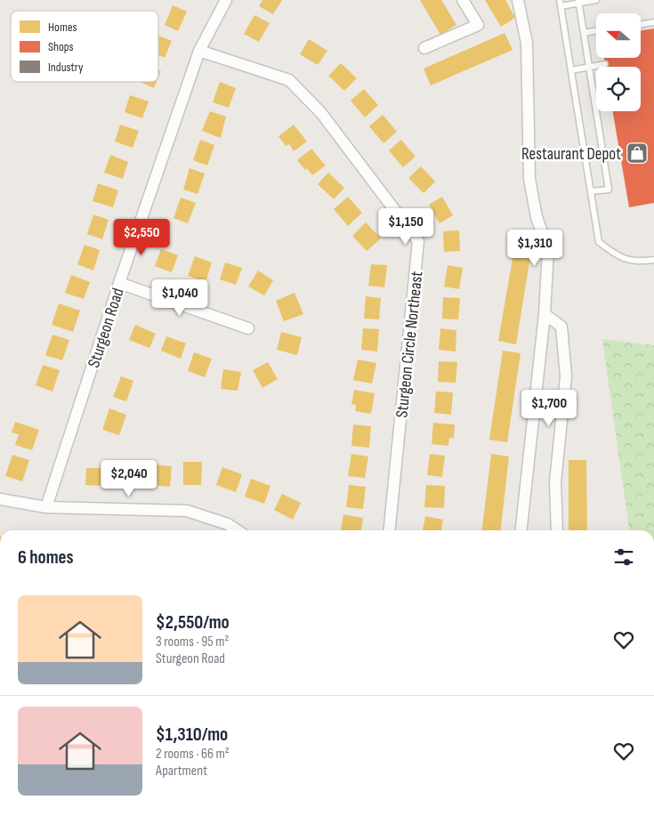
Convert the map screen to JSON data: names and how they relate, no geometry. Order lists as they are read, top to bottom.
{
  "streets": {
    "street": ["Sturgeon Road", "Sturgeon Circle Northeast"]
  },
  "crossings": [
    ["Sturgeon Road", "Sturgeon Circle Northeast"]
  ],
  "places": {
    "shop": ["Restaurant Depot"]
  },
  "legend": ["Homes", "Shops", "Industry"],
  "north": "left",
  "page": {
    "price": [
      "$1,150",
      "$2,550",
      "$1,310",
      "$1,040",
      "$1,700",
      "$2,040"
    ],
    "heading": "6 homes",
    "list": [
      {
        "name": "$2,550/mo",
        "note": "3 rooms · 95 m² · Sturgeon Road"
      },
      {
        "name": "$1,310/mo",
        "note": "2 rooms · 66 m² · Apartment"
      }
    ]
  }
}
